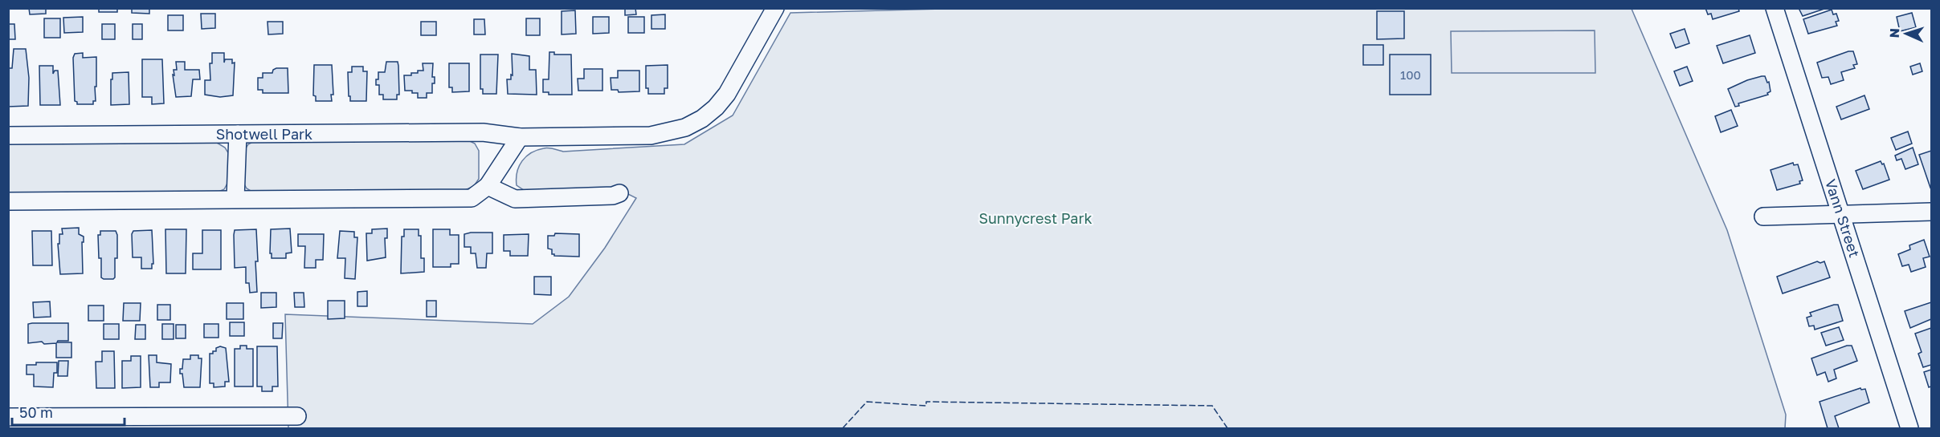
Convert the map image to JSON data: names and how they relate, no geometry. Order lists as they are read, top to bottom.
{
  "streets": {
    "street": ["Shotwell Park", "Vann Street"]
  },
  "parks": ["Sunnycrest Park"],
  "house_numbers": ["100"],
  "scale_bar": "50 m",
  "north": "left"
}
